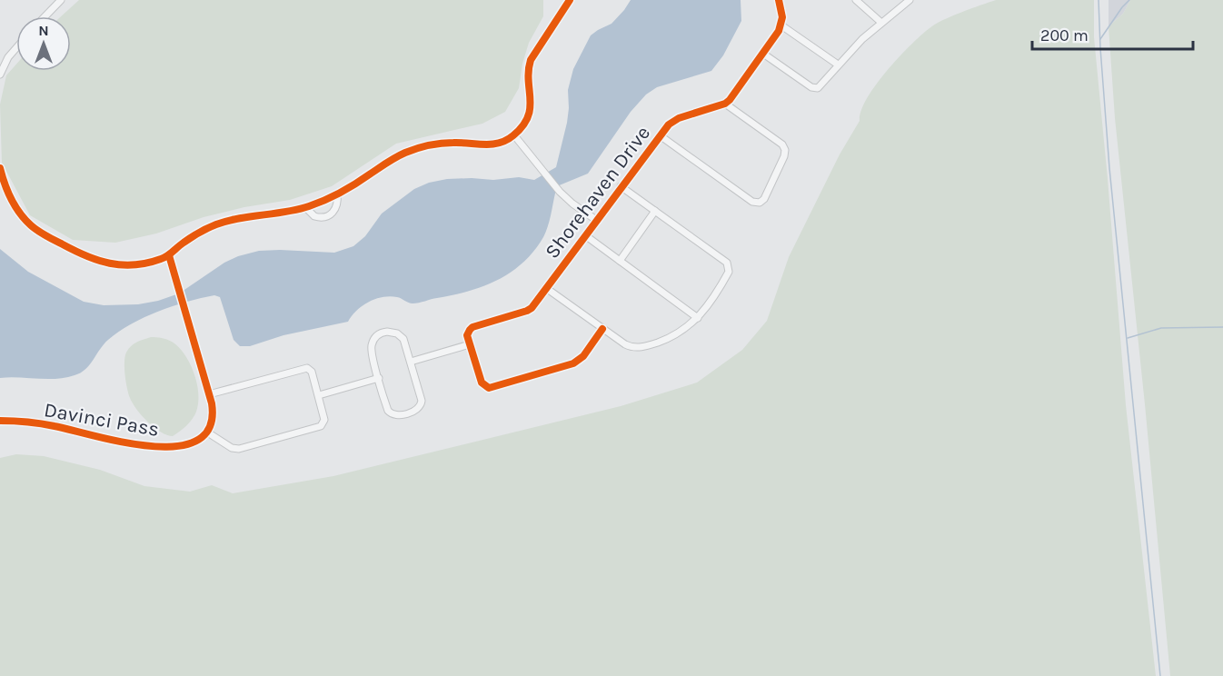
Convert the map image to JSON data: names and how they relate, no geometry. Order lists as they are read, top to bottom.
{
  "streets": {
    "street": ["Shorehaven Drive", "Davinci Pass"]
  },
  "scale_bar": "200 m",
  "north": "top"
}
